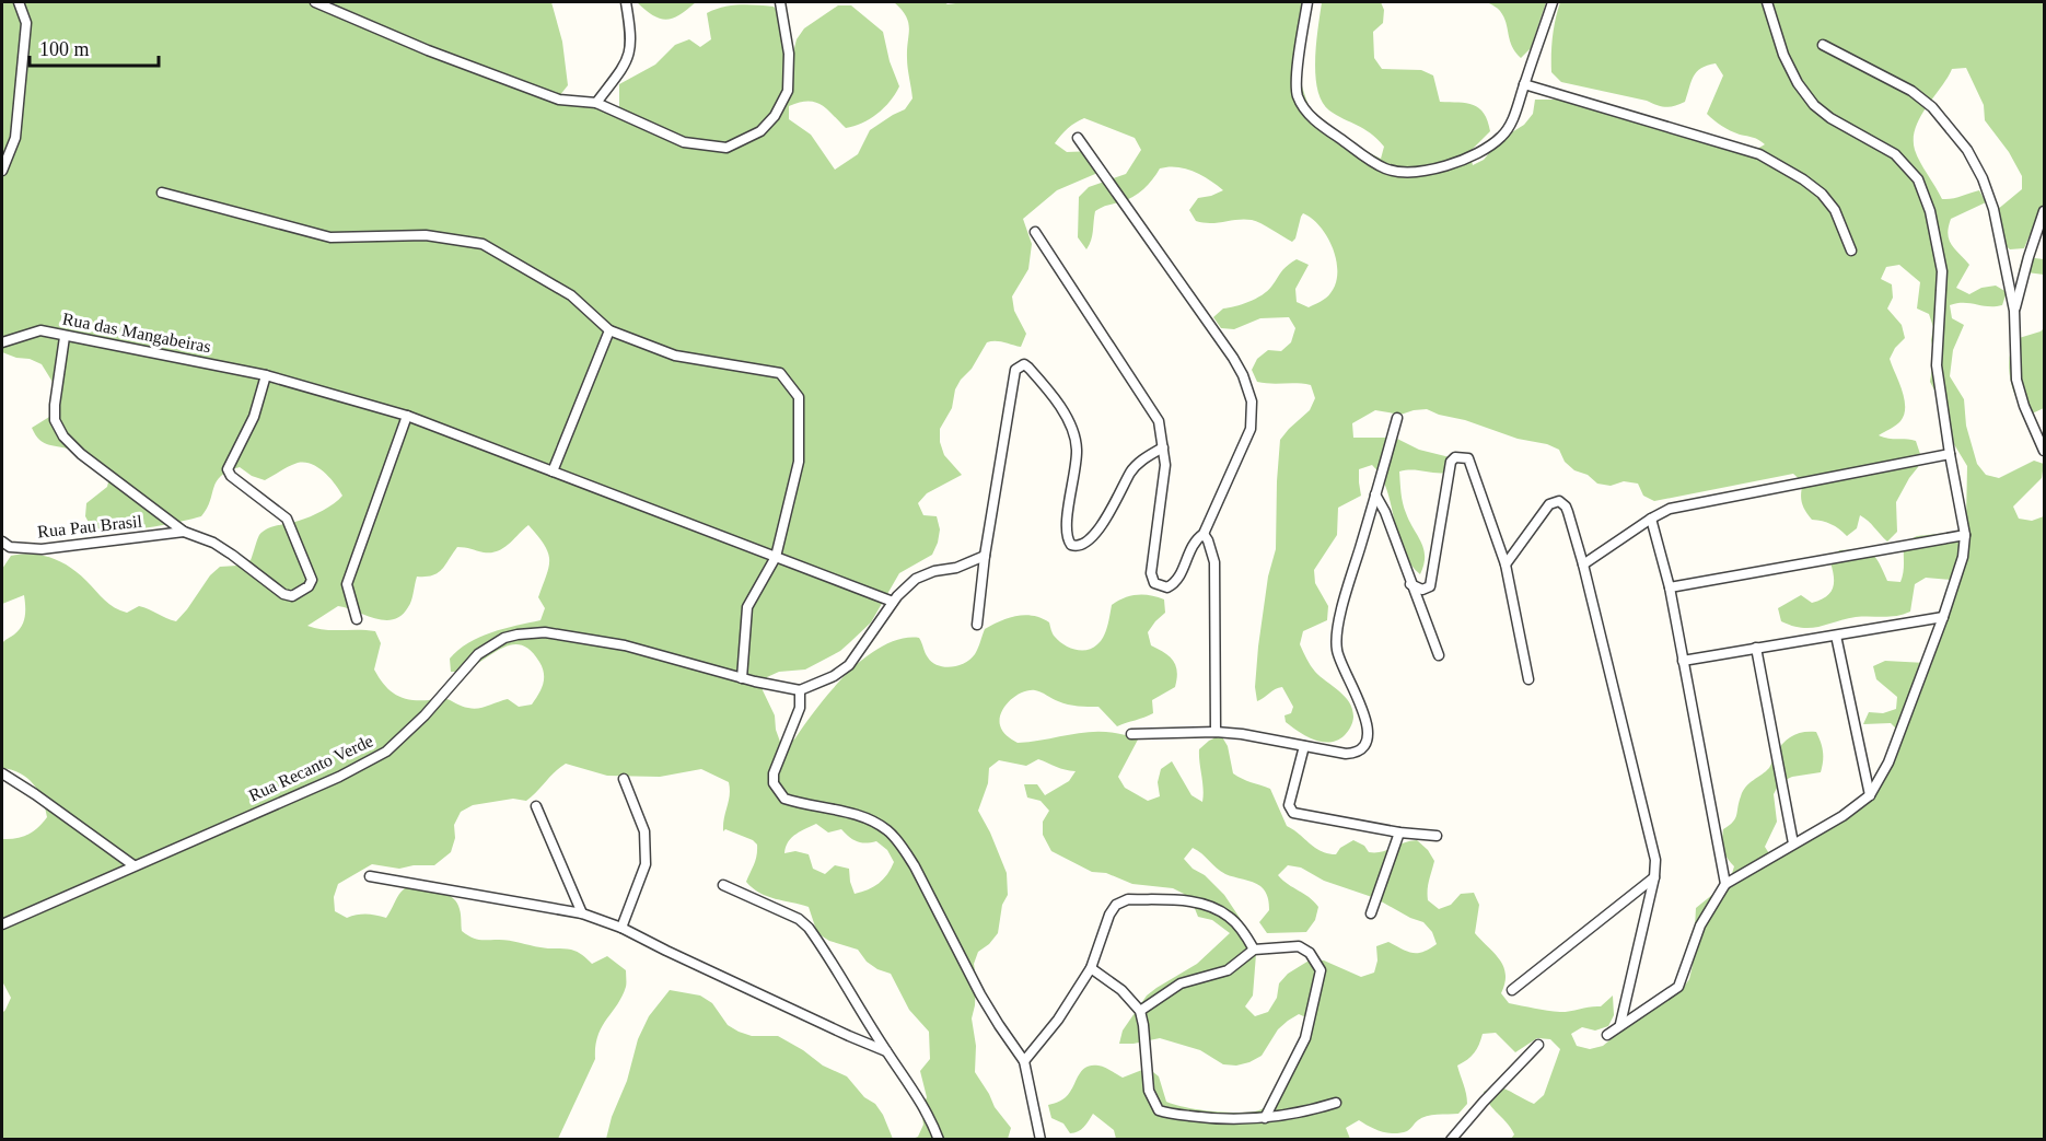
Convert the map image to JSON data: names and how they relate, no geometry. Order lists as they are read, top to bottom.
{
  "streets": {
    "street": ["Rua das Mangabeiras", "Rua Pau Brasil", "Rua Recanto Verde"]
  },
  "scale_bar": "100 m"
}
